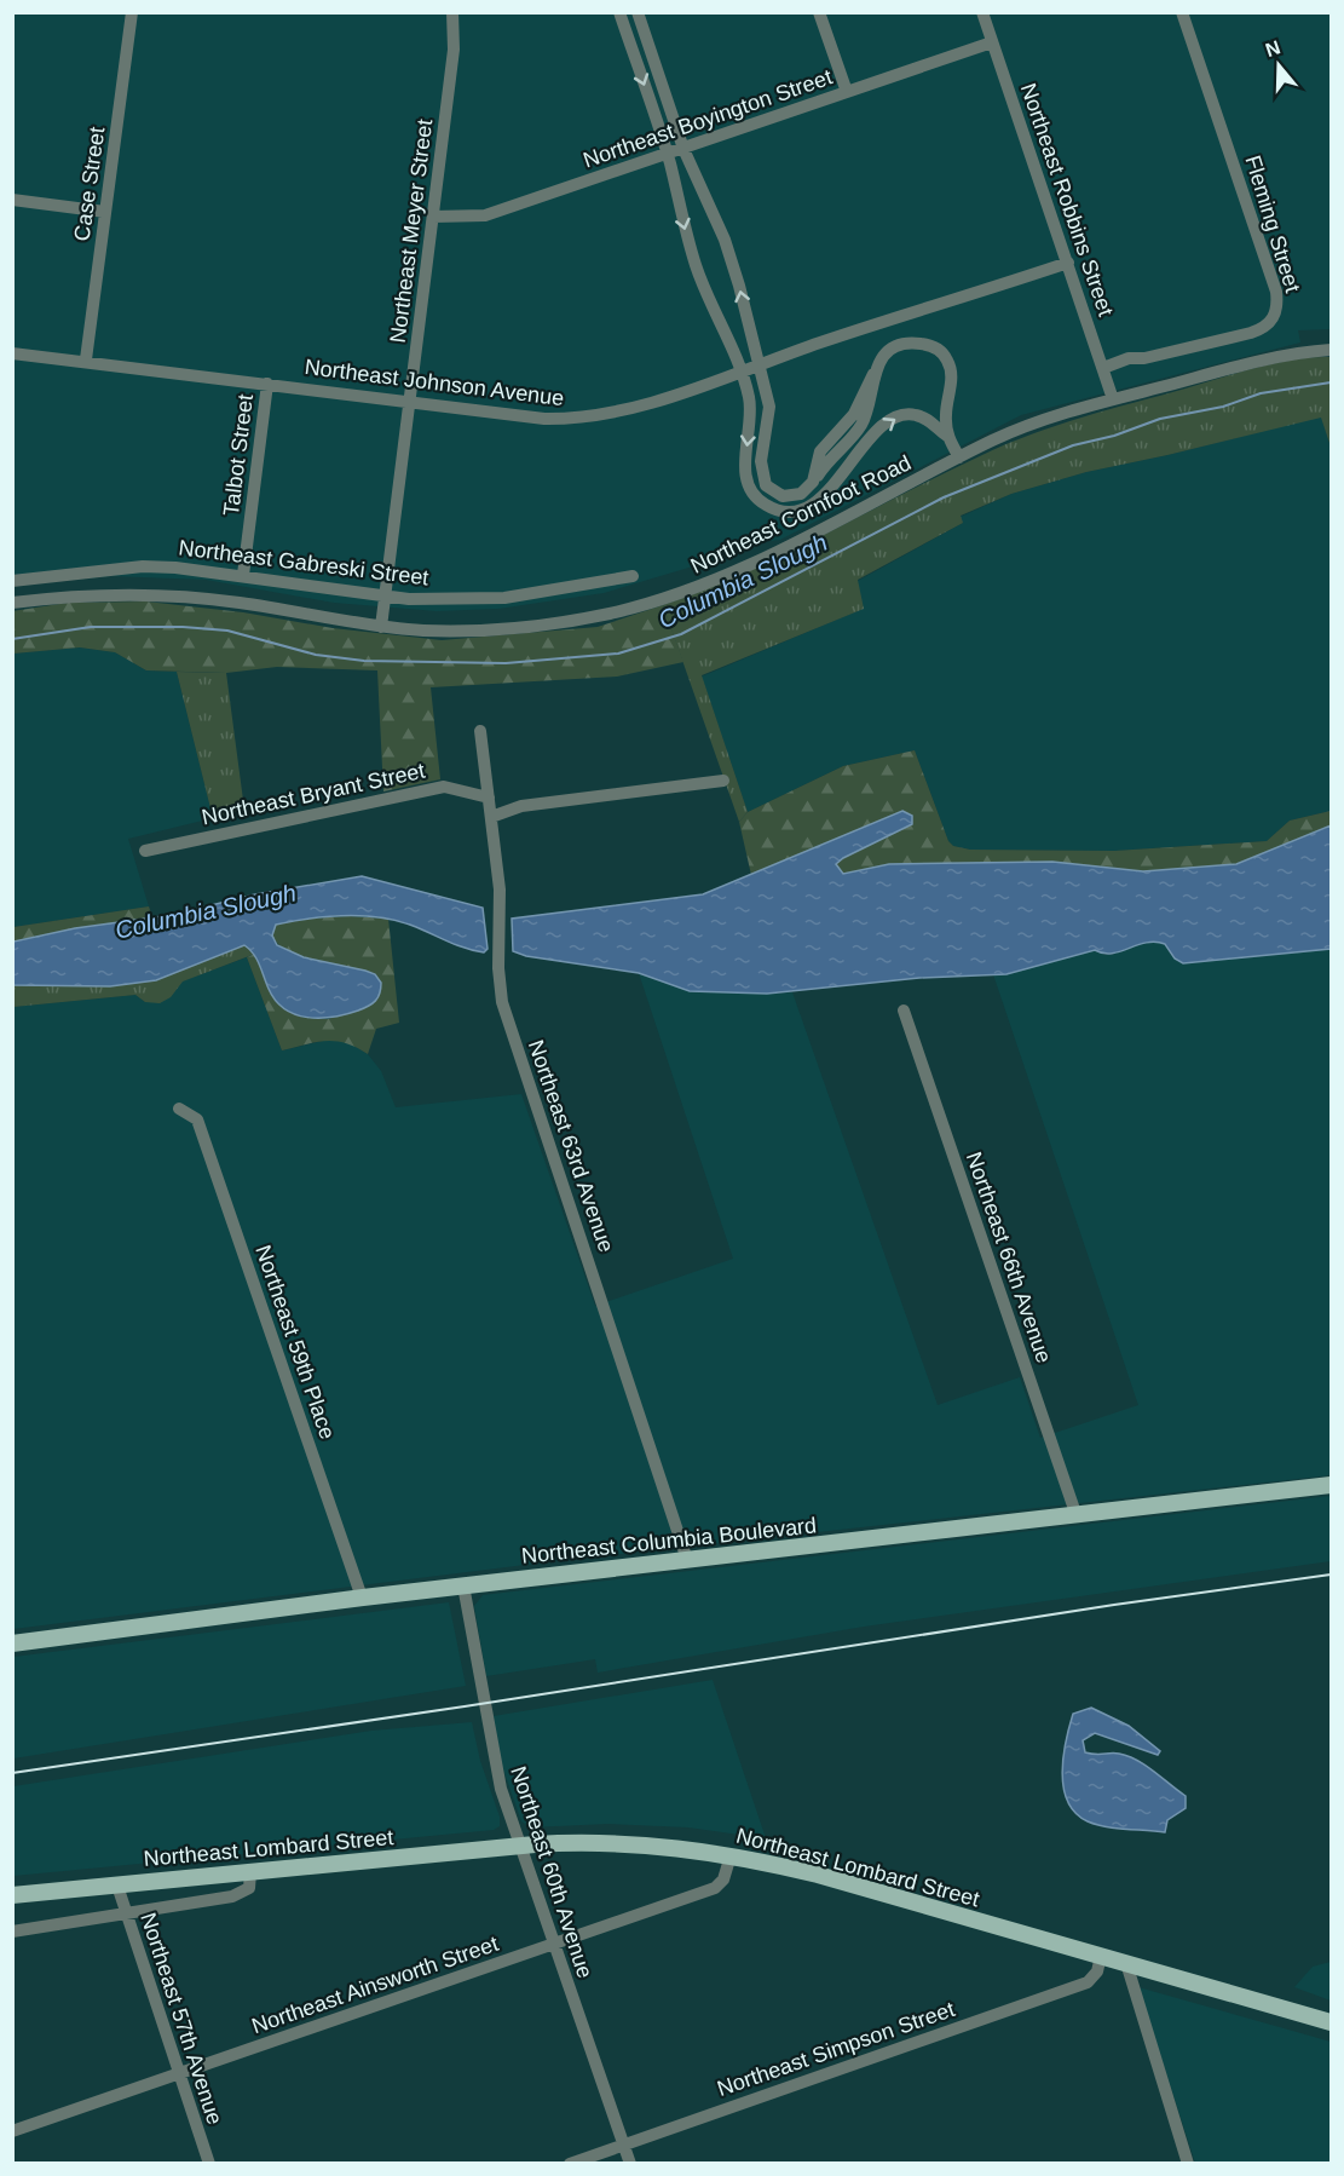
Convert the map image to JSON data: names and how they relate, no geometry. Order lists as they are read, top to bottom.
{
  "streets": {
    "main road": ["Northeast Columbia Boulevard", "Northeast Lombard Street"],
    "street": [
      "Northeast Boyington Street",
      "Case Street",
      "Northeast Robbins Street",
      "Fleming Street",
      "Northeast Meyer Street",
      "Northeast Johnson Avenue",
      "Talbot Street",
      "Northeast Cornfoot Road",
      "Northeast Gabreski Street",
      "Northeast Bryant Street",
      "Northeast 63rd Avenue",
      "Northeast 66th Avenue",
      "Northeast 59th Place",
      "Northeast 60th Avenue",
      "Northeast Ainsworth Street",
      "Northeast 57th Avenue",
      "Northeast Simpson Street"
    ]
  },
  "crossings": [
    ["Northeast Boyington Street", "Northeast Robbins Street"],
    ["Northeast Boyington Street", "Northeast Meyer Street"],
    ["Case Street", "Northeast Johnson Avenue"],
    ["Northeast Robbins Street", "Fleming Street"],
    ["Northeast Robbins Street", "Northeast Johnson Avenue"],
    ["Northeast Robbins Street", "Northeast Cornfoot Road"],
    ["Northeast Meyer Street", "Northeast Johnson Avenue"],
    ["Northeast Meyer Street", "Northeast Cornfoot Road"],
    ["Northeast Meyer Street", "Northeast Gabreski Street"],
    ["Northeast Johnson Avenue", "Talbot Street"],
    ["Talbot Street", "Northeast Gabreski Street"],
    ["Northeast Bryant Street", "Northeast 63rd Avenue"],
    ["Northeast 63rd Avenue", "Northeast Columbia Boulevard"],
    ["Northeast 66th Avenue", "Northeast Columbia Boulevard"],
    ["Northeast 59th Place", "Northeast Columbia Boulevard"],
    ["Northeast Columbia Boulevard", "Northeast 60th Avenue"],
    ["Northeast Lombard Street", "Northeast 60th Avenue"],
    ["Northeast Lombard Street", "Northeast Ainsworth Street"],
    ["Northeast Lombard Street", "Northeast 57th Avenue"],
    ["Northeast Lombard Street", "Northeast Simpson Street"],
    ["Northeast 60th Avenue", "Northeast Ainsworth Street"],
    ["Northeast 60th Avenue", "Northeast Simpson Street"],
    ["Northeast Ainsworth Street", "Northeast 57th Avenue"]
  ],
  "water": ["Columbia Slough"],
  "north": "top"
}
